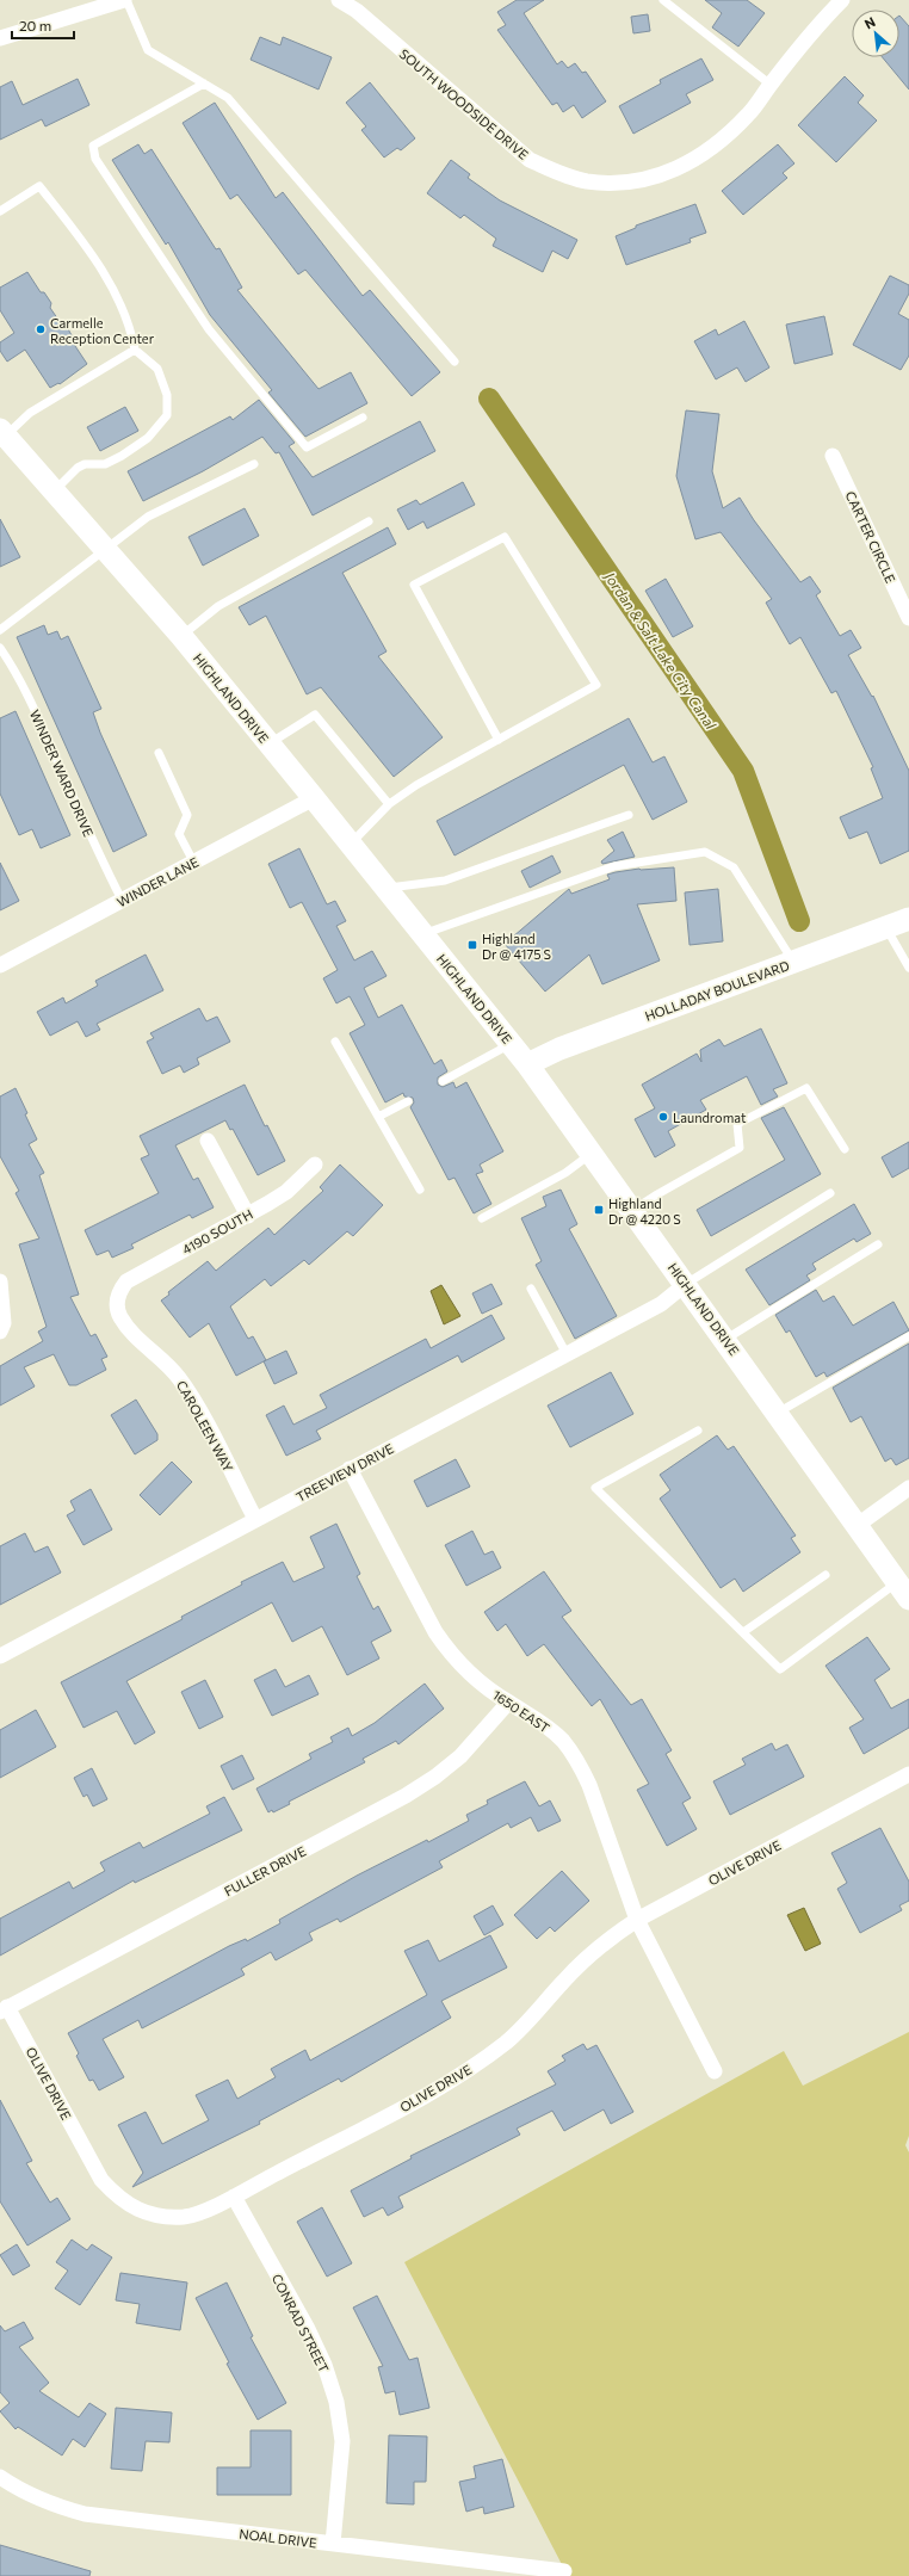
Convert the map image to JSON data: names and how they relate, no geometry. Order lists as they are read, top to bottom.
{
  "streets": {
    "main road": ["HIGHLAND DRIVE", "HOLLADAY BOULEVARD"],
    "street": [
      "SOUTH WOODSIDE DRIVE",
      "CARTER CIRCLE",
      "WINDER LANE",
      "4190 SOUTH",
      "CAROLEEN WAY",
      "TREEVIEW DRIVE",
      "1650 EAST",
      "OLIVE DRIVE",
      "FULLER DRIVE",
      "CONRAD STREET",
      "NOAL DRIVE"
    ],
    "lane": ["WINDER WARD DRIVE"]
  },
  "crossings": [
    ["HIGHLAND DRIVE", "WINDER LANE"],
    ["HIGHLAND DRIVE", "HOLLADAY BOULEVARD"],
    ["HIGHLAND DRIVE", "TREEVIEW DRIVE"],
    ["WINDER WARD DRIVE", "WINDER LANE"],
    ["4190 SOUTH", "CAROLEEN WAY"],
    ["CAROLEEN WAY", "TREEVIEW DRIVE"],
    ["TREEVIEW DRIVE", "1650 EAST"],
    ["1650 EAST", "OLIVE DRIVE"],
    ["1650 EAST", "FULLER DRIVE"],
    ["OLIVE DRIVE", "FULLER DRIVE"],
    ["OLIVE DRIVE", "CONRAD STREET"],
    ["CONRAD STREET", "NOAL DRIVE"]
  ],
  "water": ["Jordan & Salt Lake City Canal"],
  "places": {
    "other": ["Carmelle Reception Center", "Laundromat"],
    "transit": ["Highland Dr @ 4175 S", "Highland Dr @ 4220 S"]
  },
  "scale_bar": "20 m",
  "north": "top left"
}
